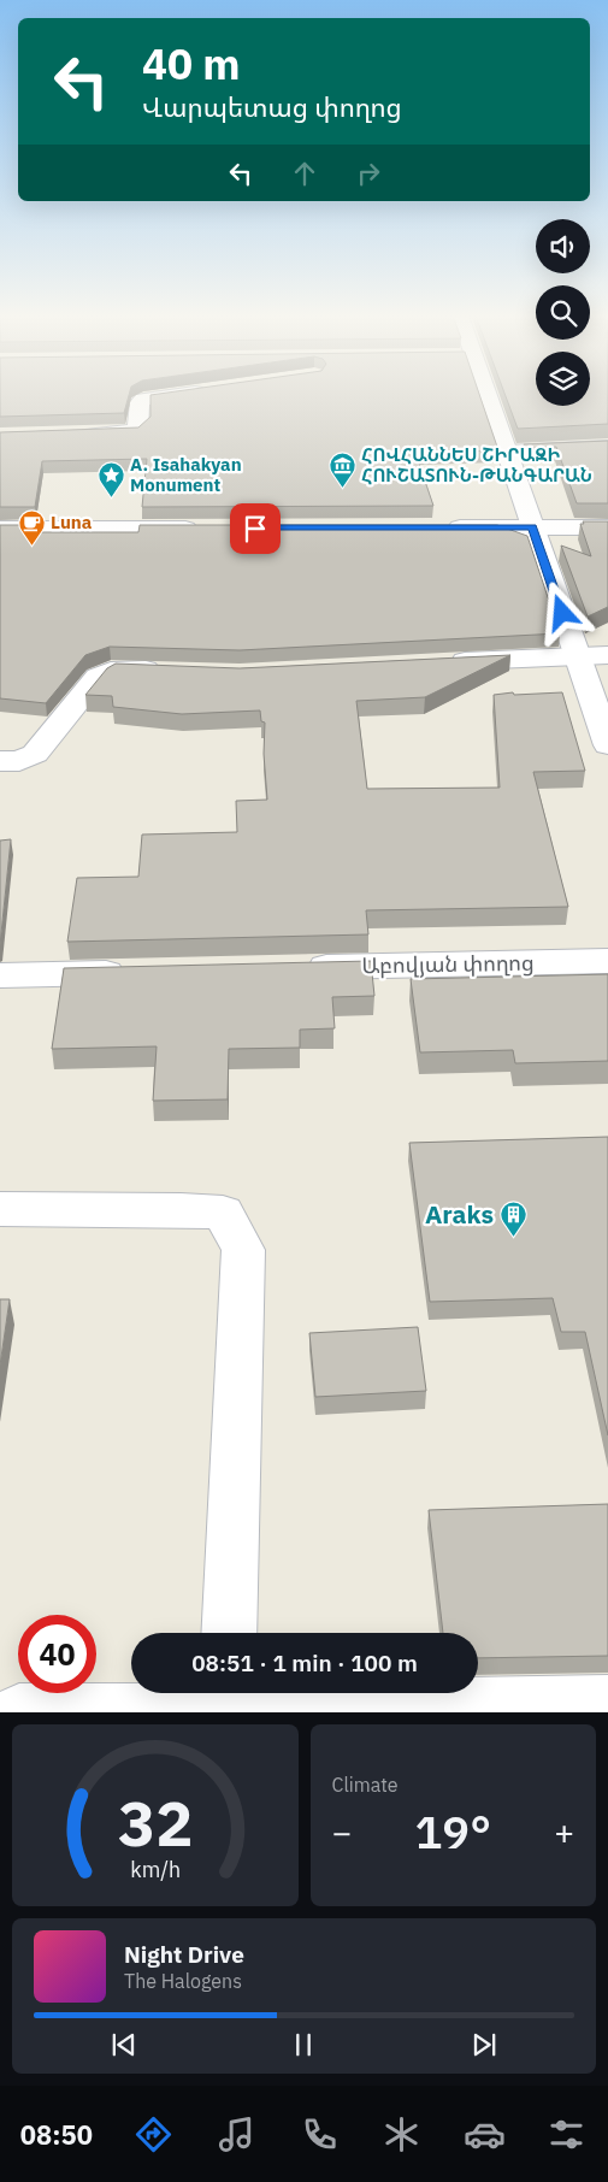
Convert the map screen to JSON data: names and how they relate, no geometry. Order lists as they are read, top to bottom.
{
  "streets": {
    "street": ["Աբովյան փողոց"]
  },
  "places": {
    "museum": ["ՀՈՎՀԱՆՆԵՍ ՇԻՐԱԶԻ ՀՈՒՇԱՏՈՒՆ-ԹԱՆԳԱՐԱՆ"],
    "place": ["A. Isahakyan Monument"],
    "cafe": ["Luna"],
    "building": ["Araks"]
  },
  "page": {
    "turn": ["40 m", "Վարպետաց փողոց"],
    "limit": "40",
    "trip": "08:51 · 1 min · 100 m",
    "tile": "Climate",
    "heat": ["−", "19°", "+"],
    "song": ["Night Drive", "The Halogens"],
    "tabs": "08:50",
    "gauge": ["32", "km/h"]
  }
}
